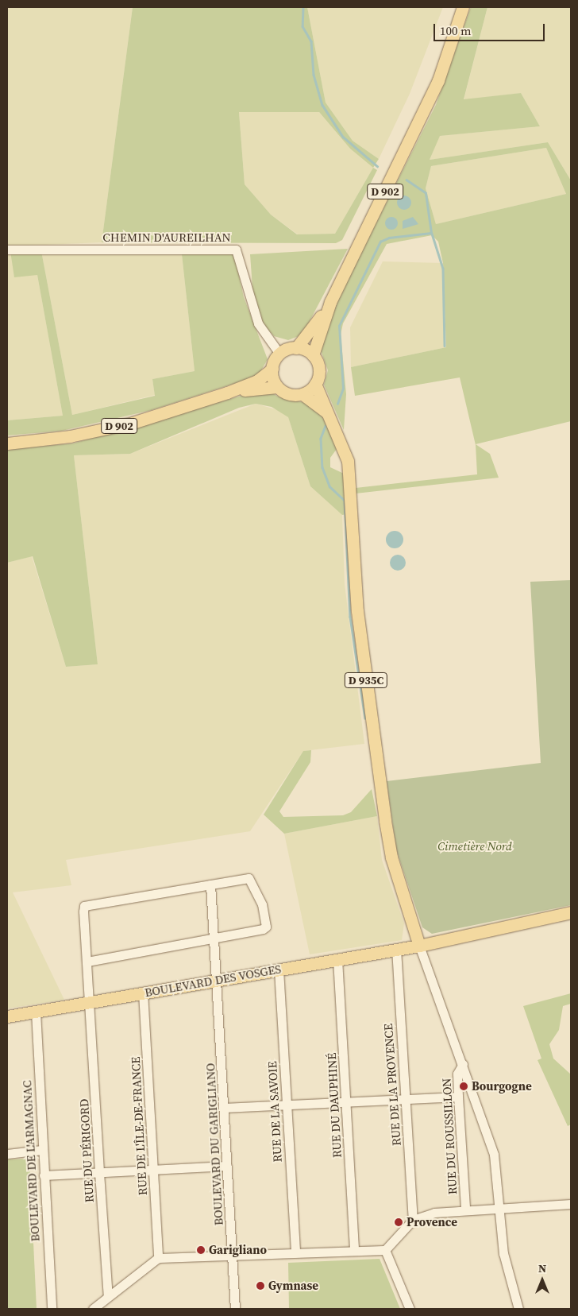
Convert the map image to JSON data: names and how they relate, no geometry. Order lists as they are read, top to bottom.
{
  "streets": {
    "main road": ["D 902", "D 935C", "BOULEVARD DES VOSGES"],
    "street": [
      "CHEMIN D'AUREILHAN",
      "RUE DE LA PROVENCE",
      "RUE DU DAUPHINÉ",
      "RUE DE LA SAVOIE",
      "RUE DE L'ÎLE-DE-FRANCE",
      "RUE DU ROUSSILLON",
      "BOULEVARD DU GARIGLIANO",
      "RUE DU PÉRIGORD",
      "BOULEVARD DE L'ARMAGNAC"
    ]
  },
  "crossings": [
    ["D 902", "CHEMIN D'AUREILHAN"],
    ["D 902", "D 935C"],
    ["CHEMIN D'AUREILHAN", "D 935C"],
    ["D 935C", "BOULEVARD DES VOSGES"],
    ["BOULEVARD DES VOSGES", "RUE DE LA PROVENCE"],
    ["BOULEVARD DES VOSGES", "RUE DU DAUPHINÉ"],
    ["BOULEVARD DES VOSGES", "RUE DE LA SAVOIE"],
    ["BOULEVARD DES VOSGES", "RUE DE L'ÎLE-DE-FRANCE"],
    ["BOULEVARD DES VOSGES", "BOULEVARD DU GARIGLIANO"],
    ["BOULEVARD DES VOSGES", "RUE DU PÉRIGORD"],
    ["BOULEVARD DES VOSGES", "BOULEVARD DE L'ARMAGNAC"],
    ["BOULEVARD DU GARIGLIANO", "RUE DU PÉRIGORD"]
  ],
  "parks": ["Cimetière Nord"],
  "places": [
    "Bourgogne",
    "Provence",
    "Garigliano",
    "Gymnase"
  ],
  "scale_bar": "100 m",
  "north": "top"
}
